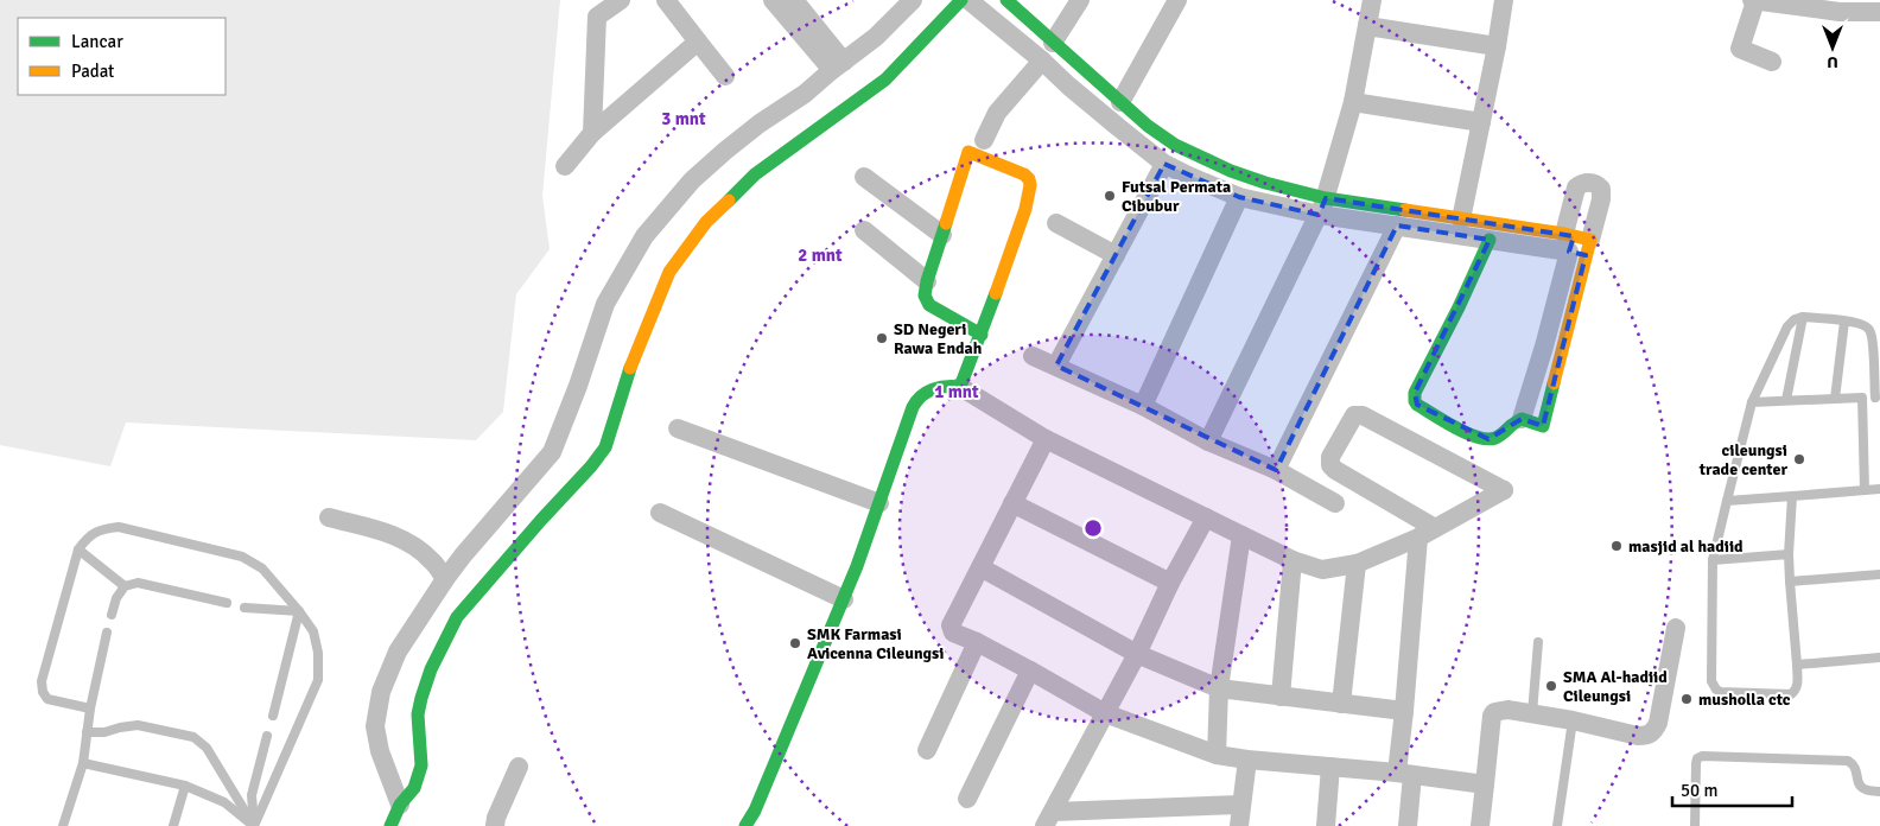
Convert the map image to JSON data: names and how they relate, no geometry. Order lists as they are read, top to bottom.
{
  "places": [
    "Futsal Permata Cibubur",
    "SD Negeri Rawa Endah",
    "cileungsi trade center",
    "masjid al hadiid",
    "SMK Farmasi Avicenna Cileungsi",
    "SMA Al-hadiid Cileungsi",
    "musholla ctc"
  ],
  "legend": ["Lancar", "Padat"],
  "scale_bar": "50 m",
  "north": "bottom",
  "rings": ["3 mnt", "2 mnt", "1 mnt"]
}
